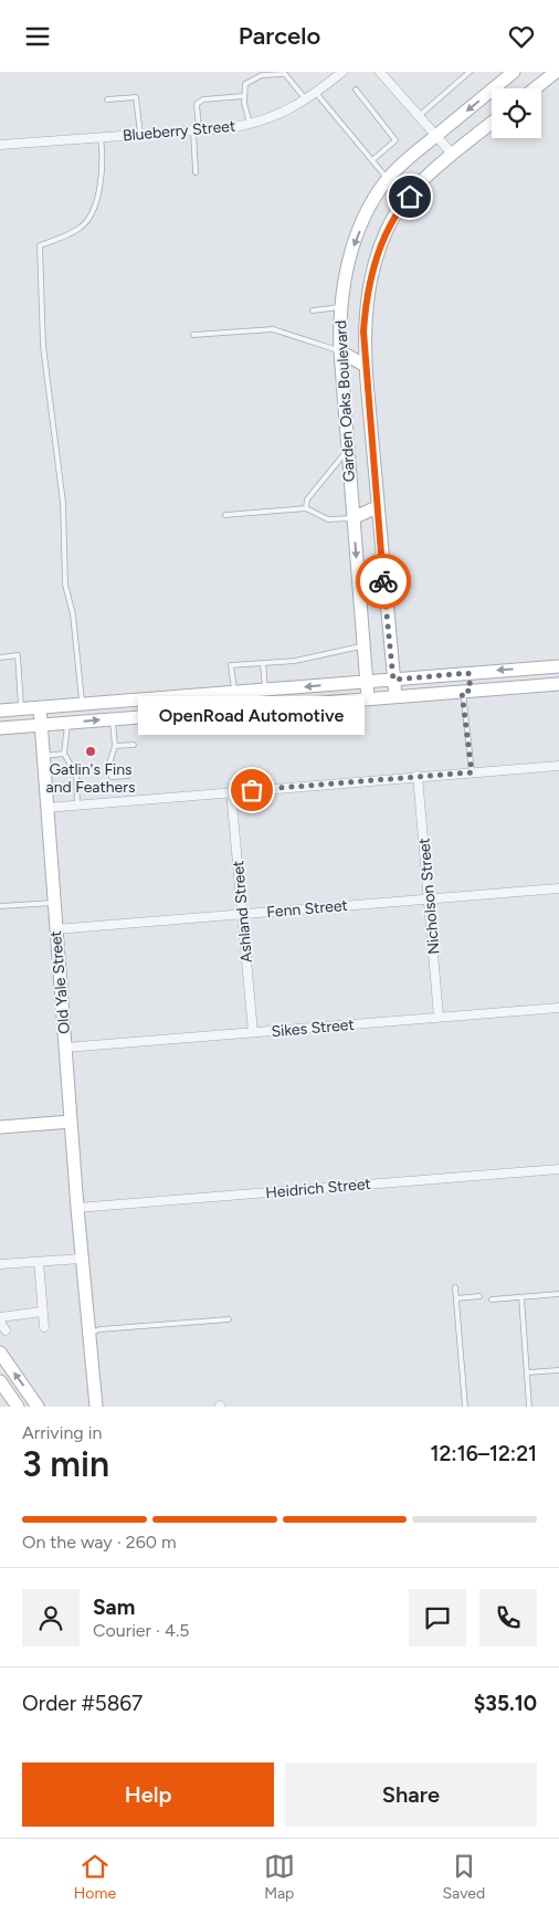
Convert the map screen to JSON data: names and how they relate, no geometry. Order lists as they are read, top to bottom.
{
  "streets": {
    "street": [
      "Blueberry Street",
      "Garden Oaks Boulevard",
      "Nicholson Street",
      "Fenn Street",
      "Ashland Street",
      "Old Yale Street",
      "Sikes Street",
      "Heidrich Street"
    ]
  },
  "crossings": [
    ["Nicholson Street", "Fenn Street"],
    ["Nicholson Street", "Sikes Street"],
    ["Fenn Street", "Ashland Street"],
    ["Fenn Street", "Old Yale Street"],
    ["Ashland Street", "Sikes Street"],
    ["Old Yale Street", "Sikes Street"],
    ["Old Yale Street", "Heidrich Street"]
  ],
  "places": ["Gatlin's Fins and Feathers", "OpenRoad Automotive"],
  "page": {
    "header": "Parcelo",
    "bubble": "OpenRoad Automotive",
    "heading": ["3 min", "Arriving in", "12:16–12:21"],
    "panel": [
      "Sam",
      "Courier · 4.5",
      "Order #5867",
      "$35.10"
    ],
    "bar": "On the way · 260 m",
    "buttons": ["Help", "Share"],
    "tabs": ["Home", "Map", "Saved"]
  }
}
